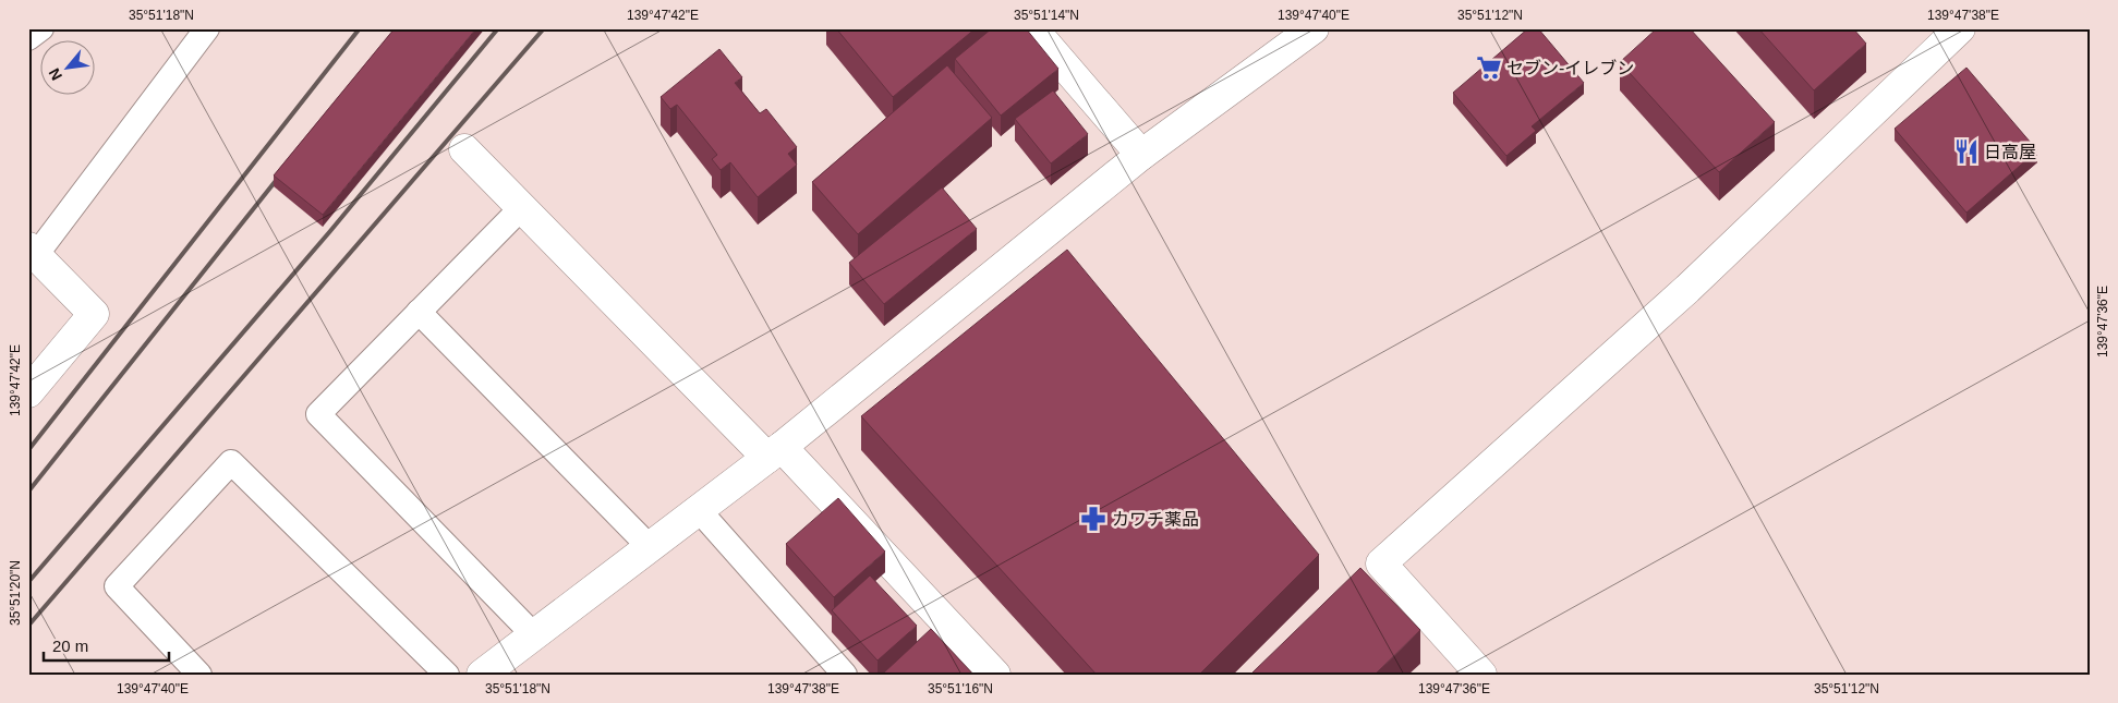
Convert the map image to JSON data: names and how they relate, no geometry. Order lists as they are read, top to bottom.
{
  "places": {
    "supermarket": ["セブン-イレブン"],
    "restaurant": ["日高屋"],
    "pharmacy": ["カワチ薬品"]
  },
  "scale_bar": "20 m",
  "north": "bottom left",
  "coordinates": [
    "35°51'18\"N",
    "139°47'42\"E",
    "35°51'14\"N",
    "139°47'40\"E",
    "35°51'12\"N",
    "139°47'38\"E",
    "139°47'36\"E",
    "35°51'20\"N",
    "35°51'16\"N"
  ]
}
